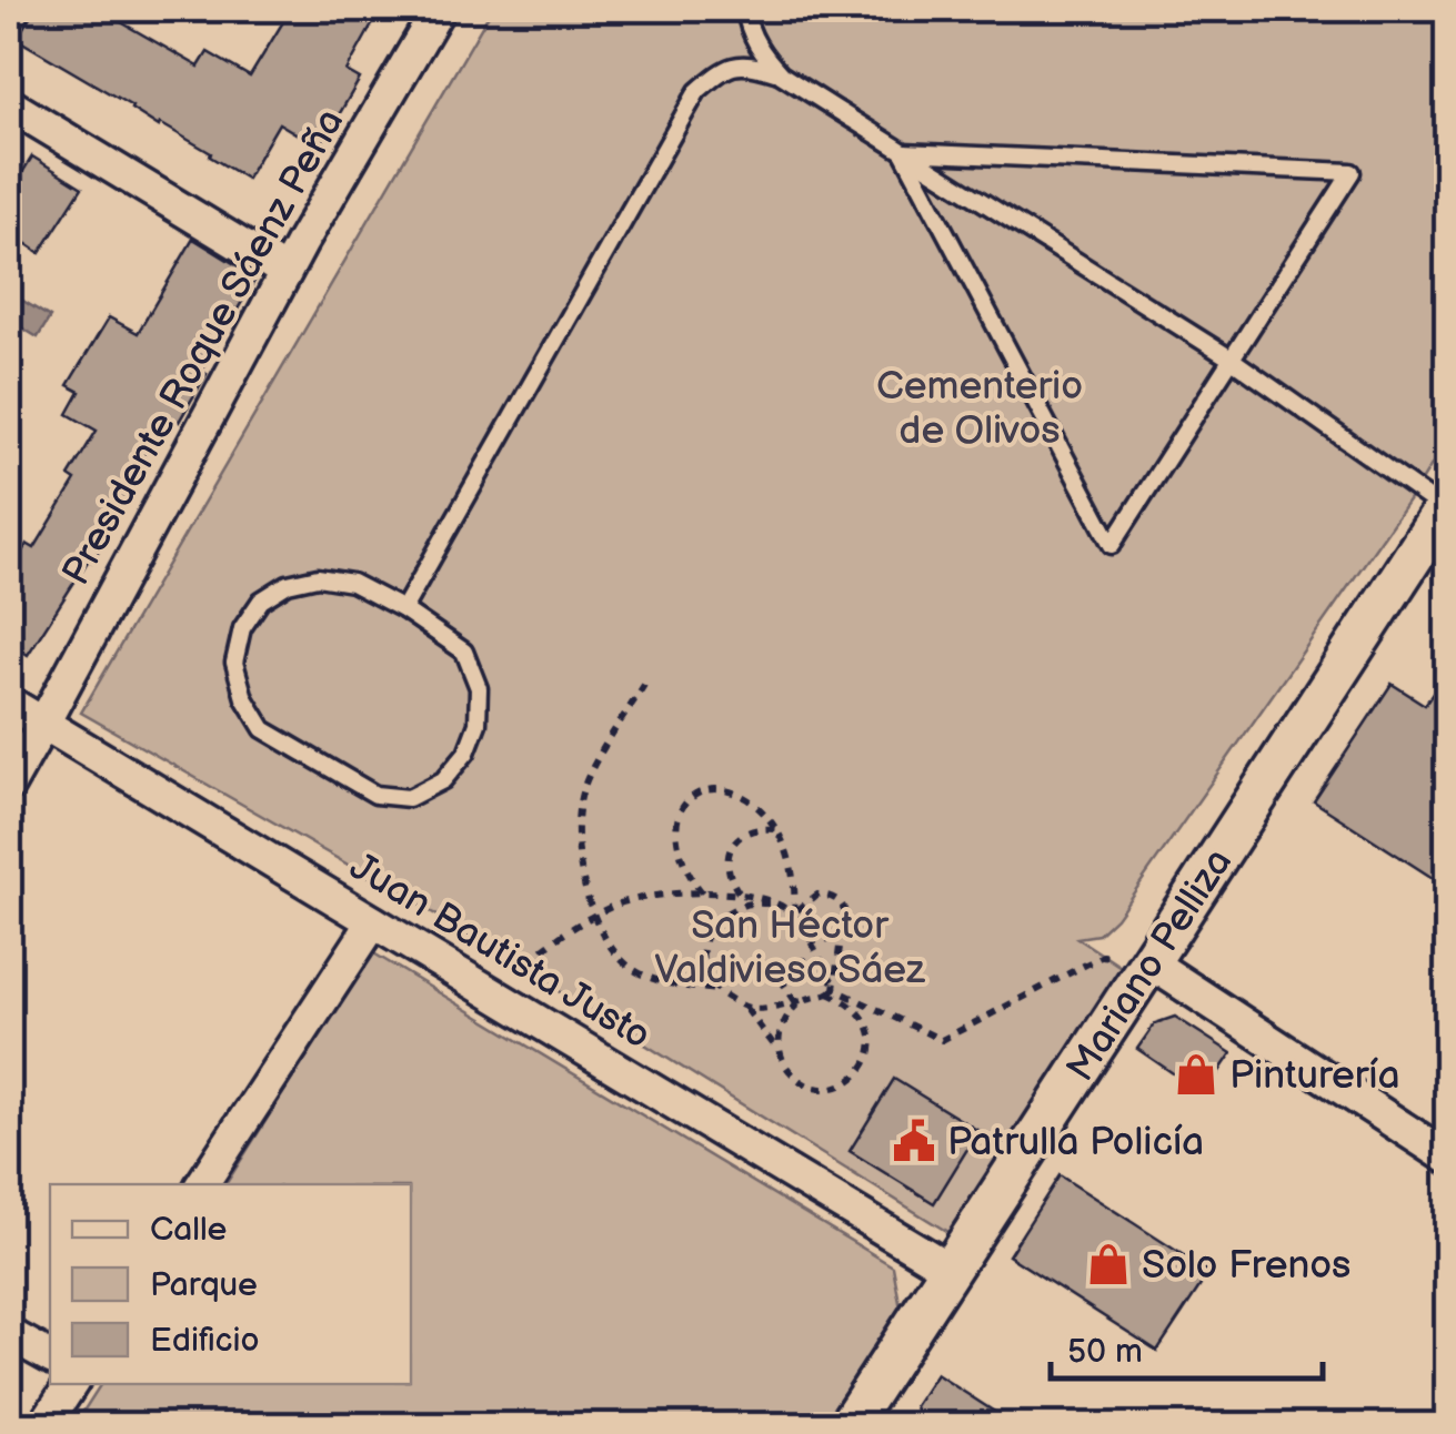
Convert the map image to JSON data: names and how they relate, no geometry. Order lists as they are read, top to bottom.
{
  "streets": {
    "street": ["Presidente Roque Sáenz Peña", "Juan Bautista Justo", "Mariano Pelliza"]
  },
  "crossings": [
    ["Presidente Roque Sáenz Peña", "Juan Bautista Justo"],
    ["Juan Bautista Justo", "Mariano Pelliza"]
  ],
  "parks": ["Cementerio de Olivos", "San Héctor Valdivieso Sáez"],
  "places": {
    "shop": ["Pinturería", "Solo Frenos"],
    "public building": ["Patrulla Policía"]
  },
  "legend": ["Calle", "Parque", "Edificio"],
  "scale_bar": "50 m"
}
